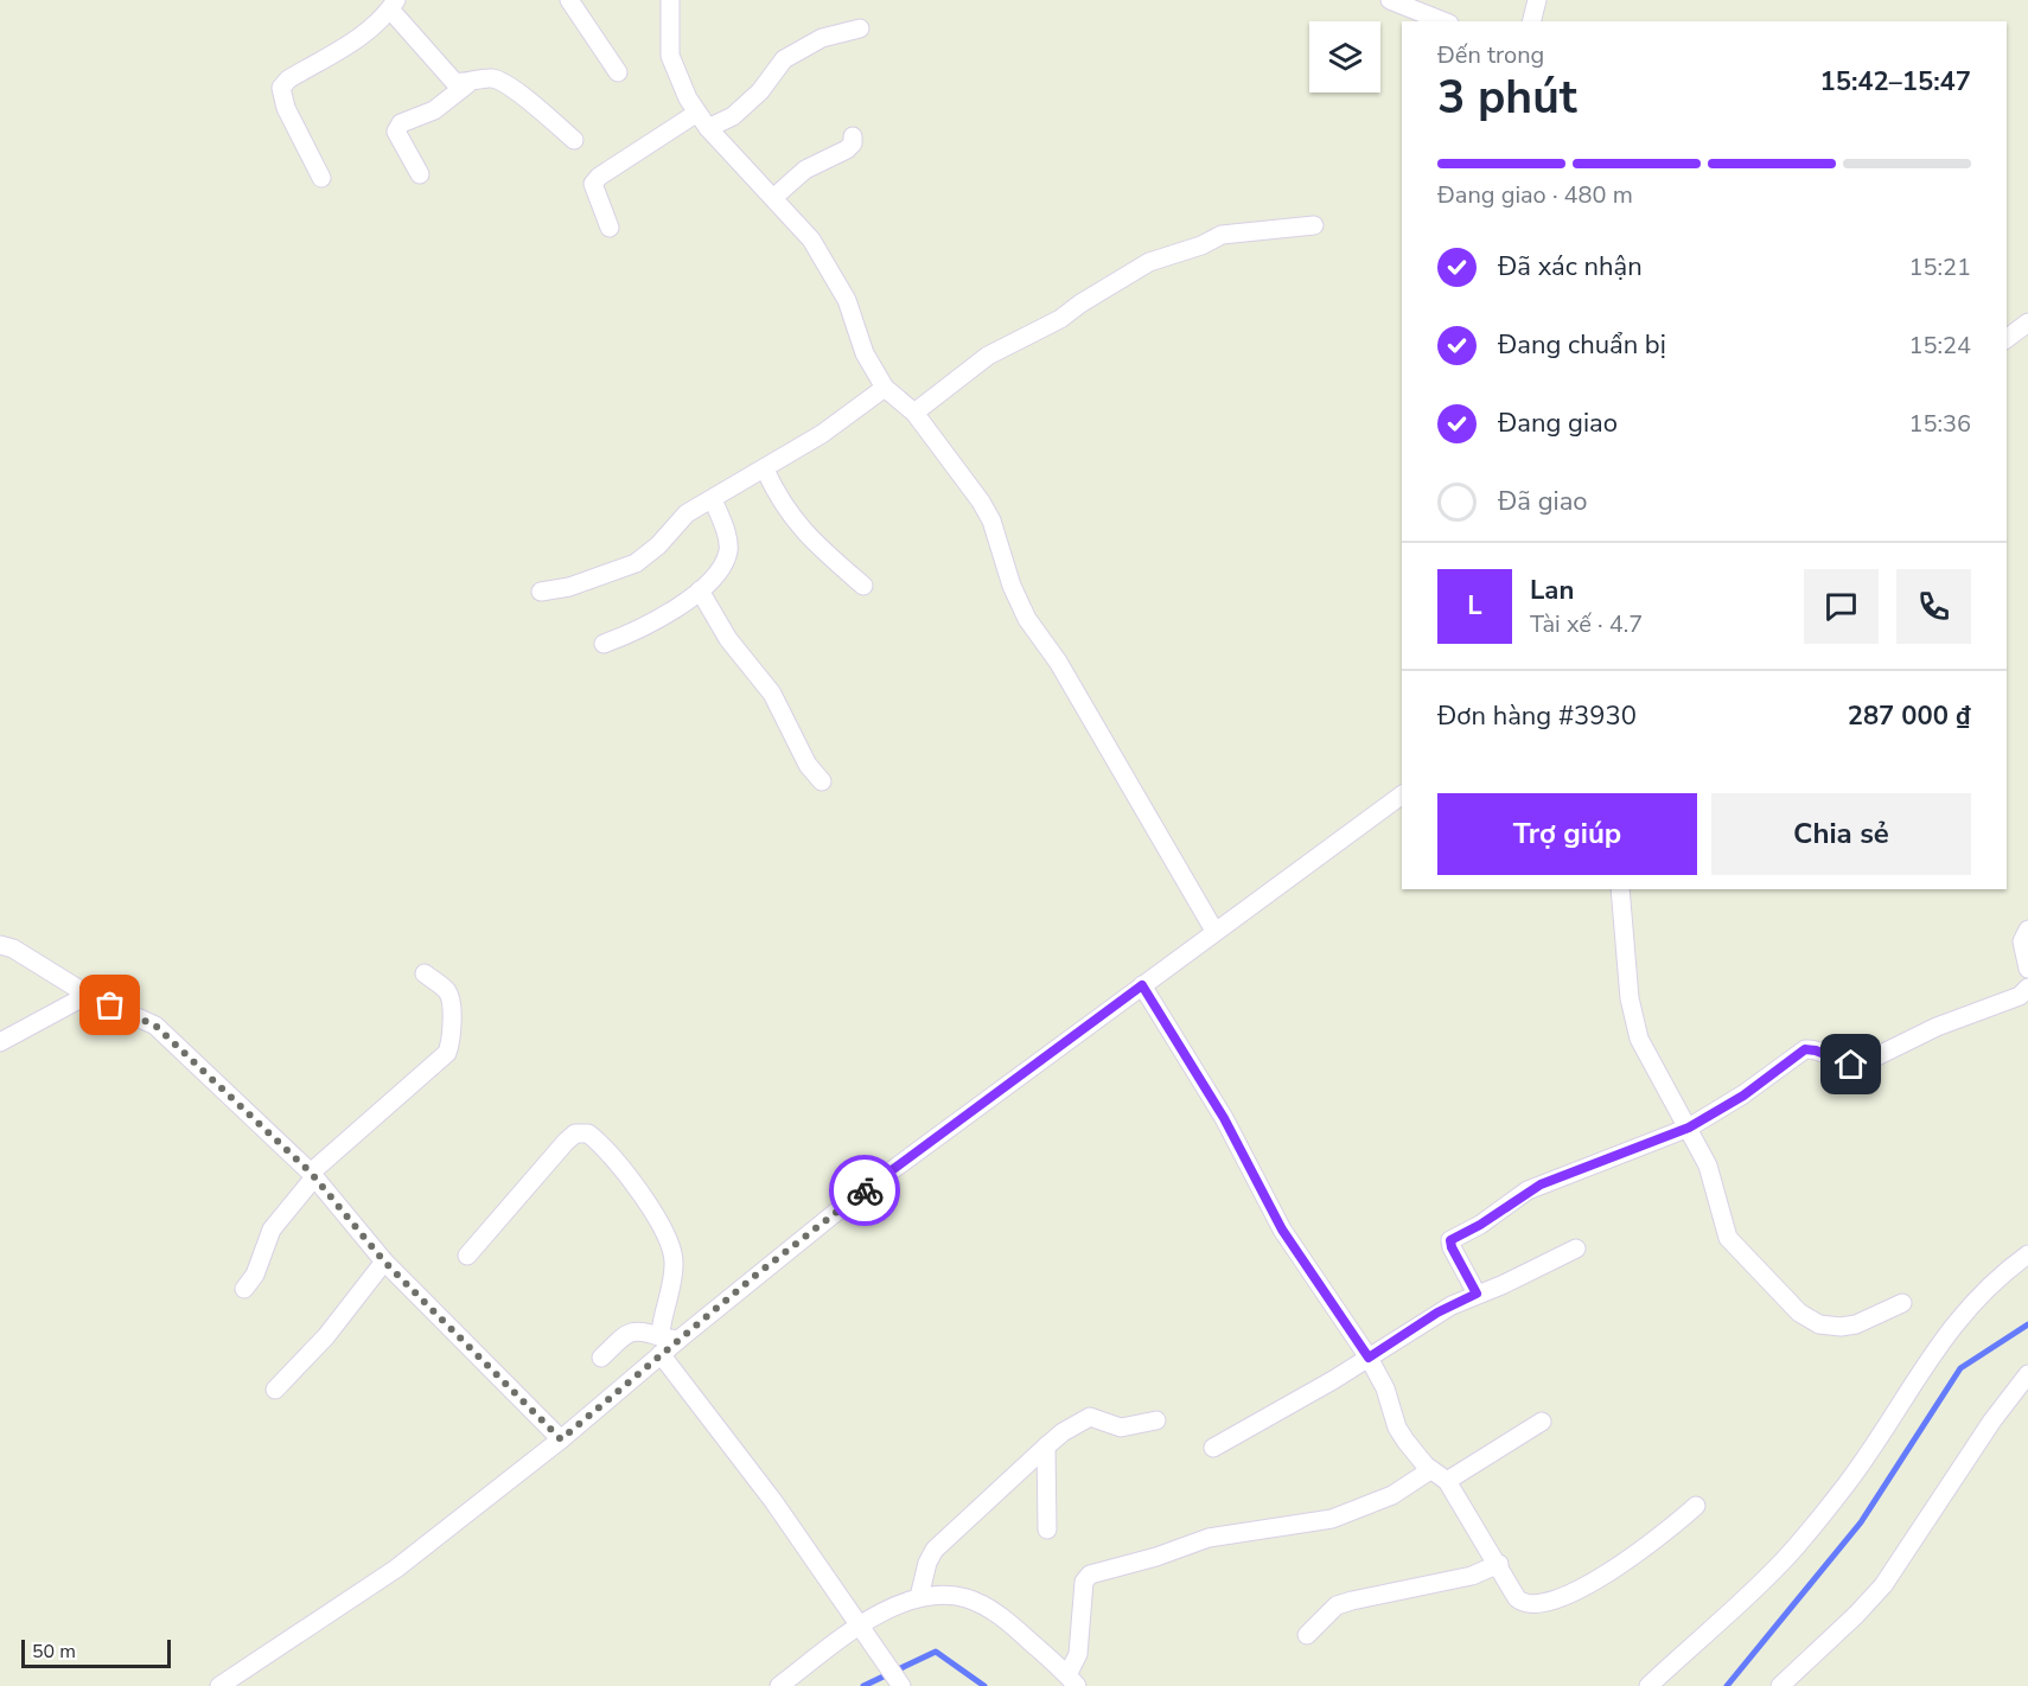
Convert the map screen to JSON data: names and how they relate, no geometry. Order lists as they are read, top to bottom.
{
  "scale_bar": "50 m",
  "page": {
    "heading": ["3 phút", "Đến trong", "15:42–15:47"],
    "panel": [
      "Lan",
      "Tài xế · 4.7",
      "Đơn hàng #3930",
      "287 000 ₫"
    ],
    "bar": "Đang giao · 480 m",
    "list": [
      ["Đã xác nhận", "15:21"],
      ["Đang chuẩn bị", "15:24"],
      ["Đang giao", "15:36"],
      "Đã giao"
    ],
    "round": "L",
    "buttons": ["Trợ giúp", "Chia sẻ"],
    "scale": "50 m"
  }
}
